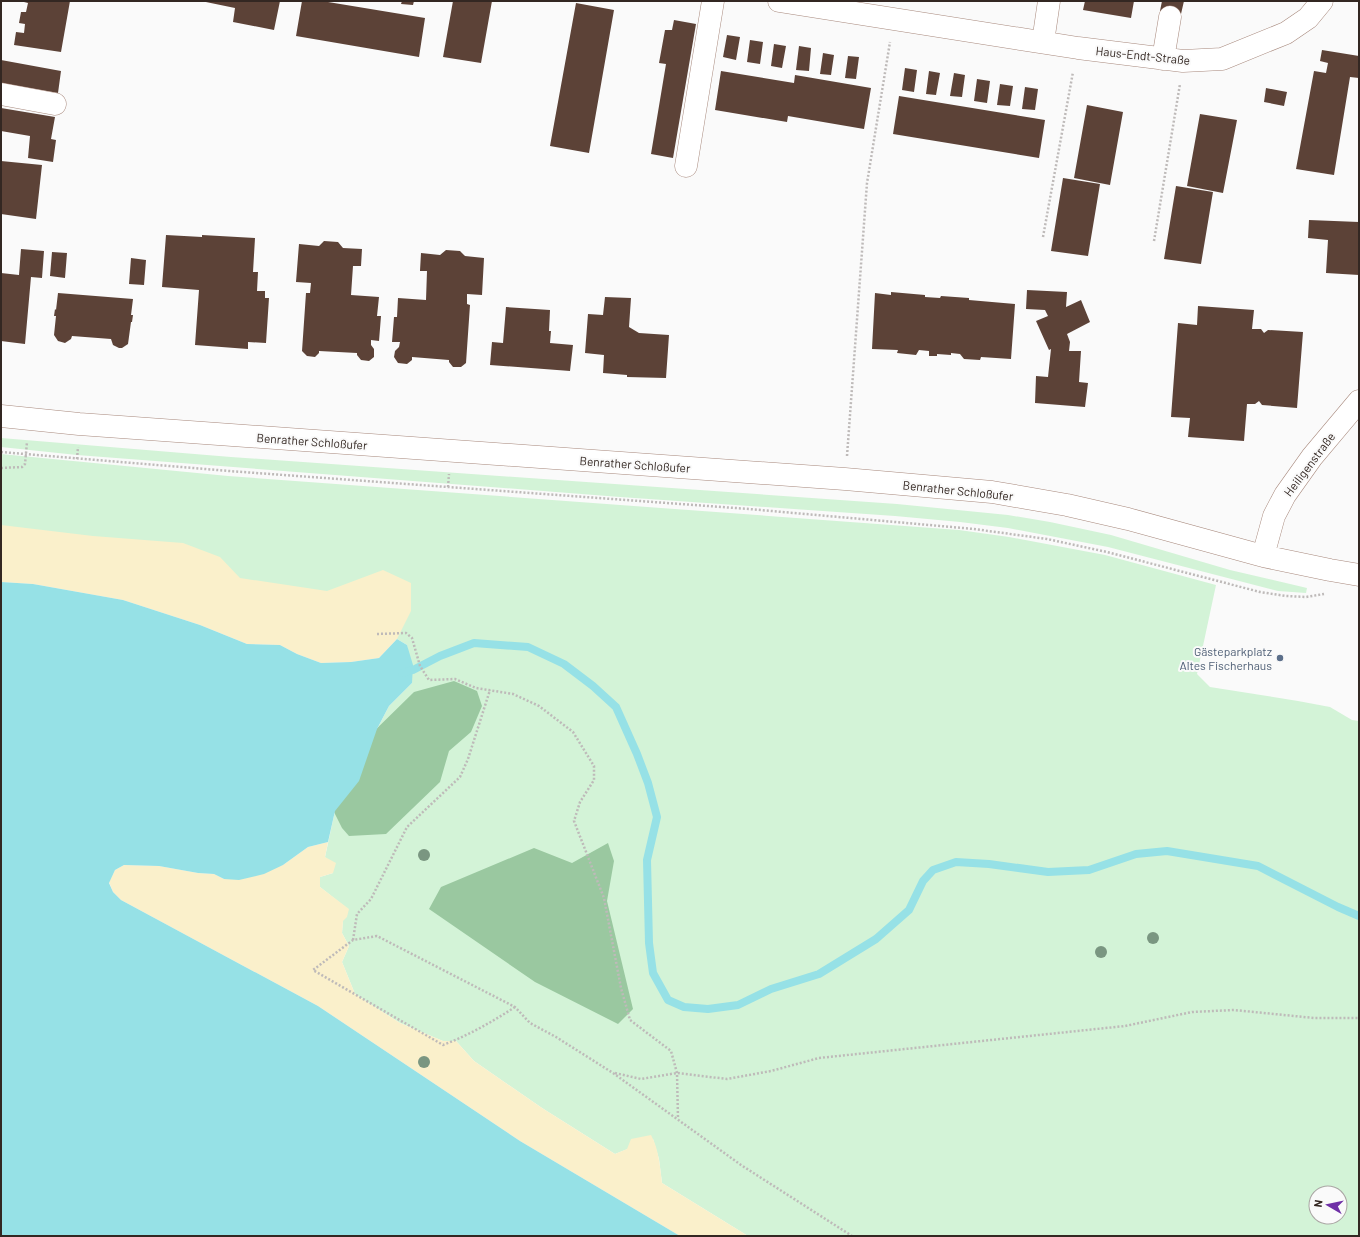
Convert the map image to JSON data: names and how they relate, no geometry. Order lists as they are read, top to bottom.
{
  "streets": {
    "street": ["Haus-Endt-Straße", "Benrather Schloßufer", "Heiligenstraße"]
  },
  "crossings": [
    ["Benrather Schloßufer", "Heiligenstraße"]
  ],
  "places": ["Gästeparkplatz Altes Fischerhaus"],
  "north": "left"
}
